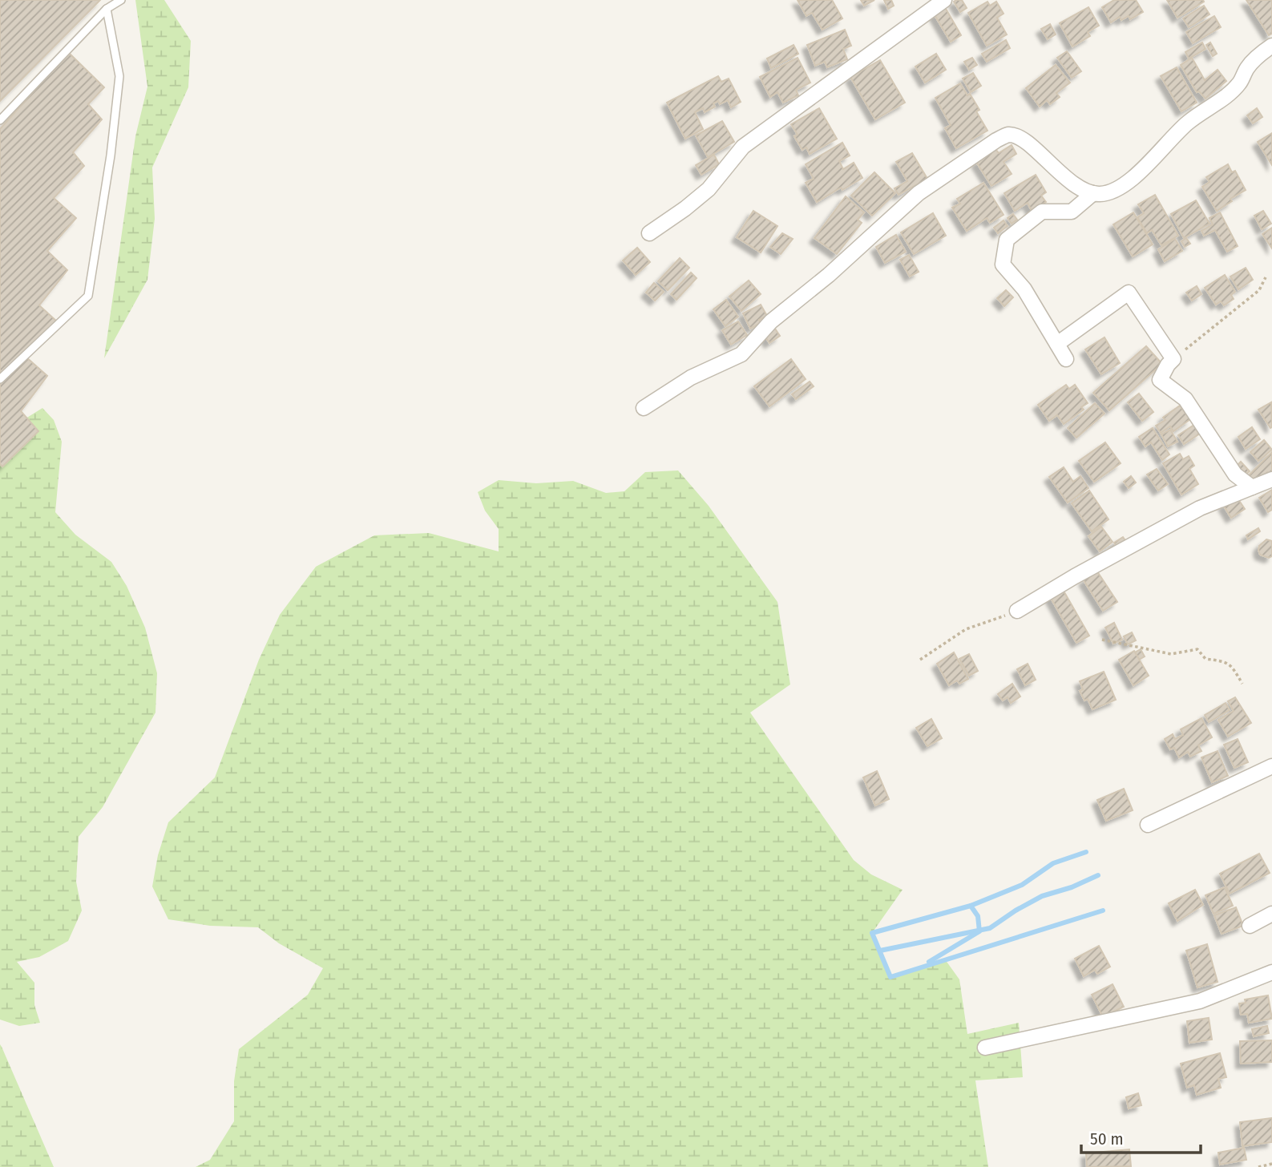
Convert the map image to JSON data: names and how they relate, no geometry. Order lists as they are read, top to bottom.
{
  "scale_bar": "50 m"
}
